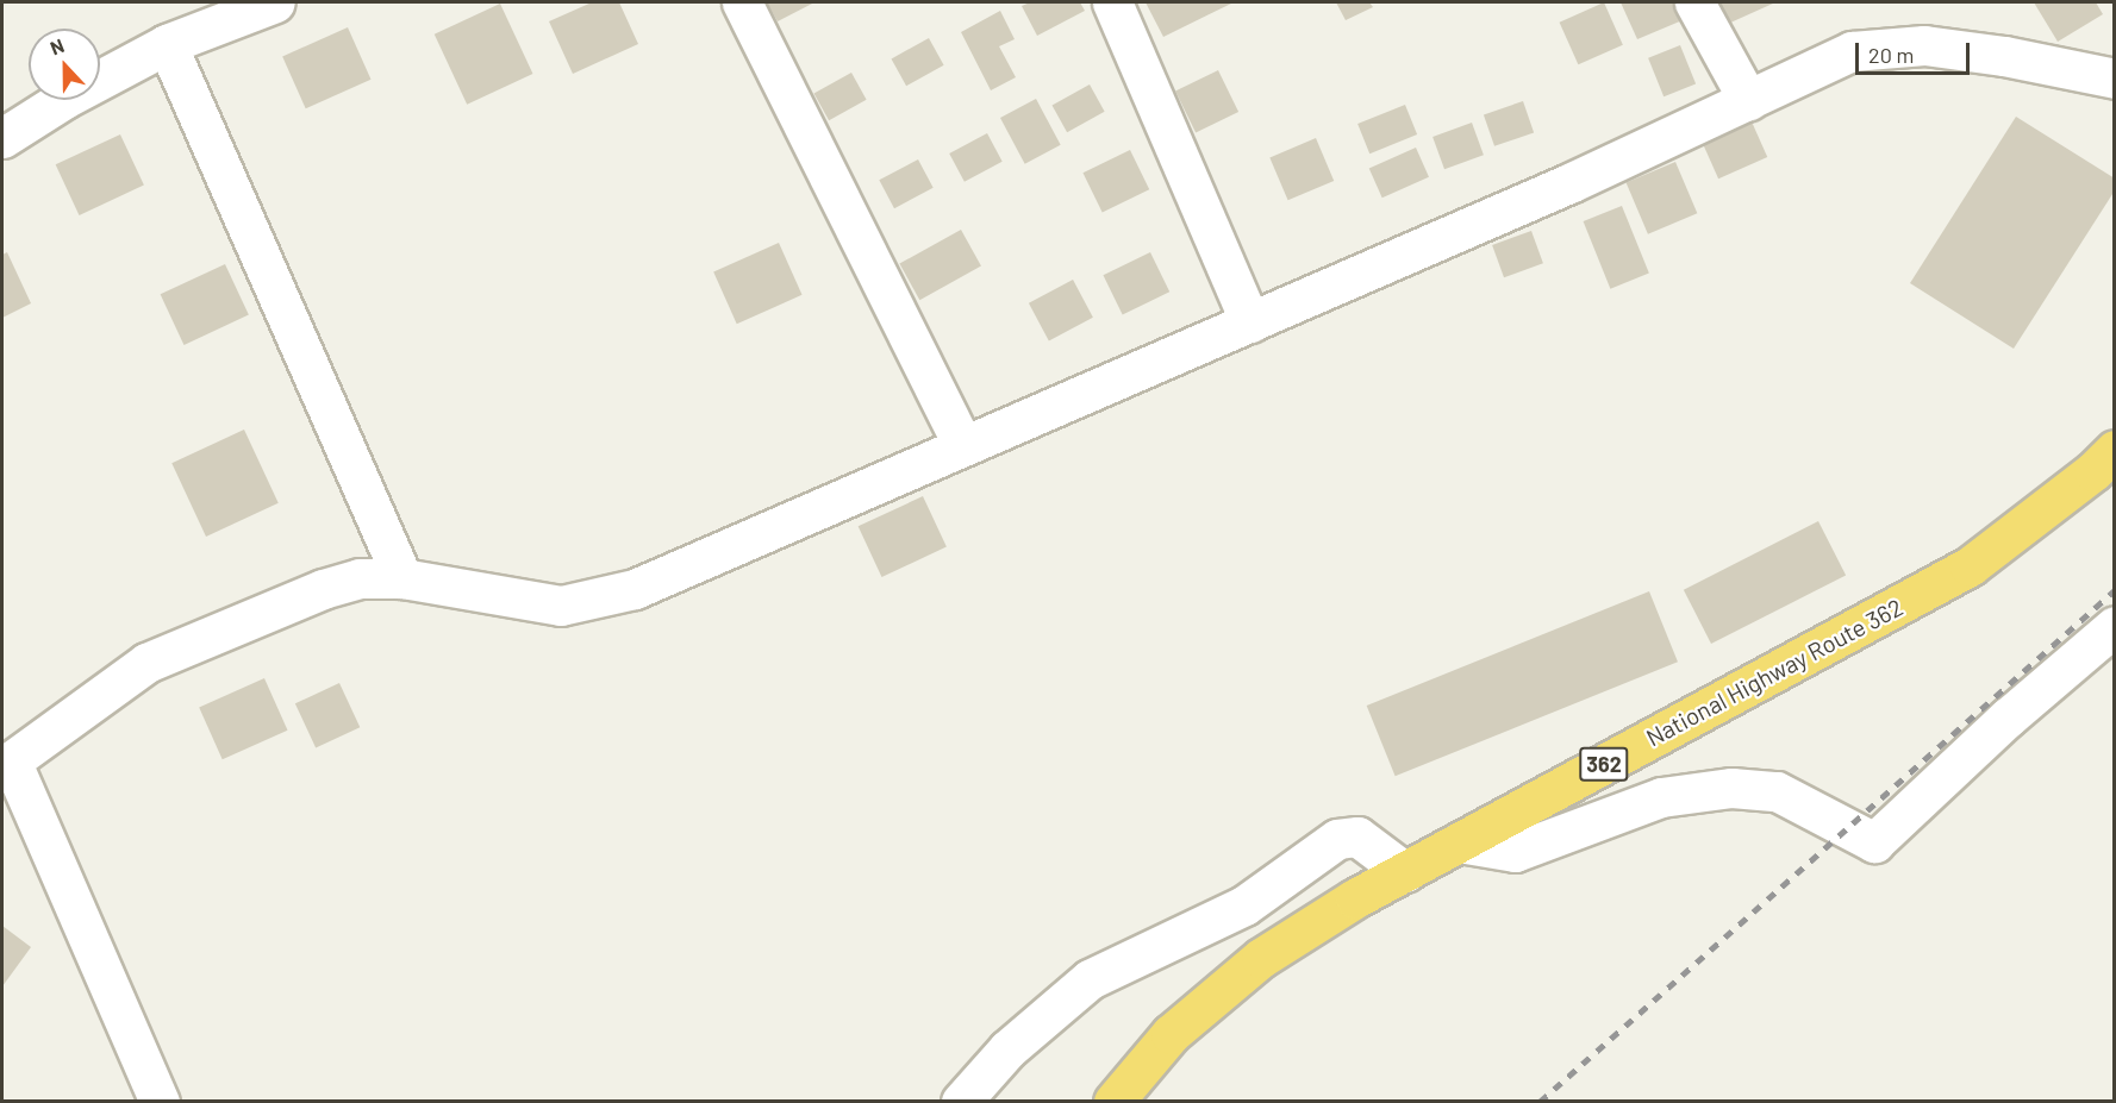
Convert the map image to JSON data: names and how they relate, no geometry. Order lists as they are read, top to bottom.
{
  "streets": {
    "highway": ["National Highway Route 362", "362"]
  },
  "scale_bar": "20 m",
  "north": "top"
}
